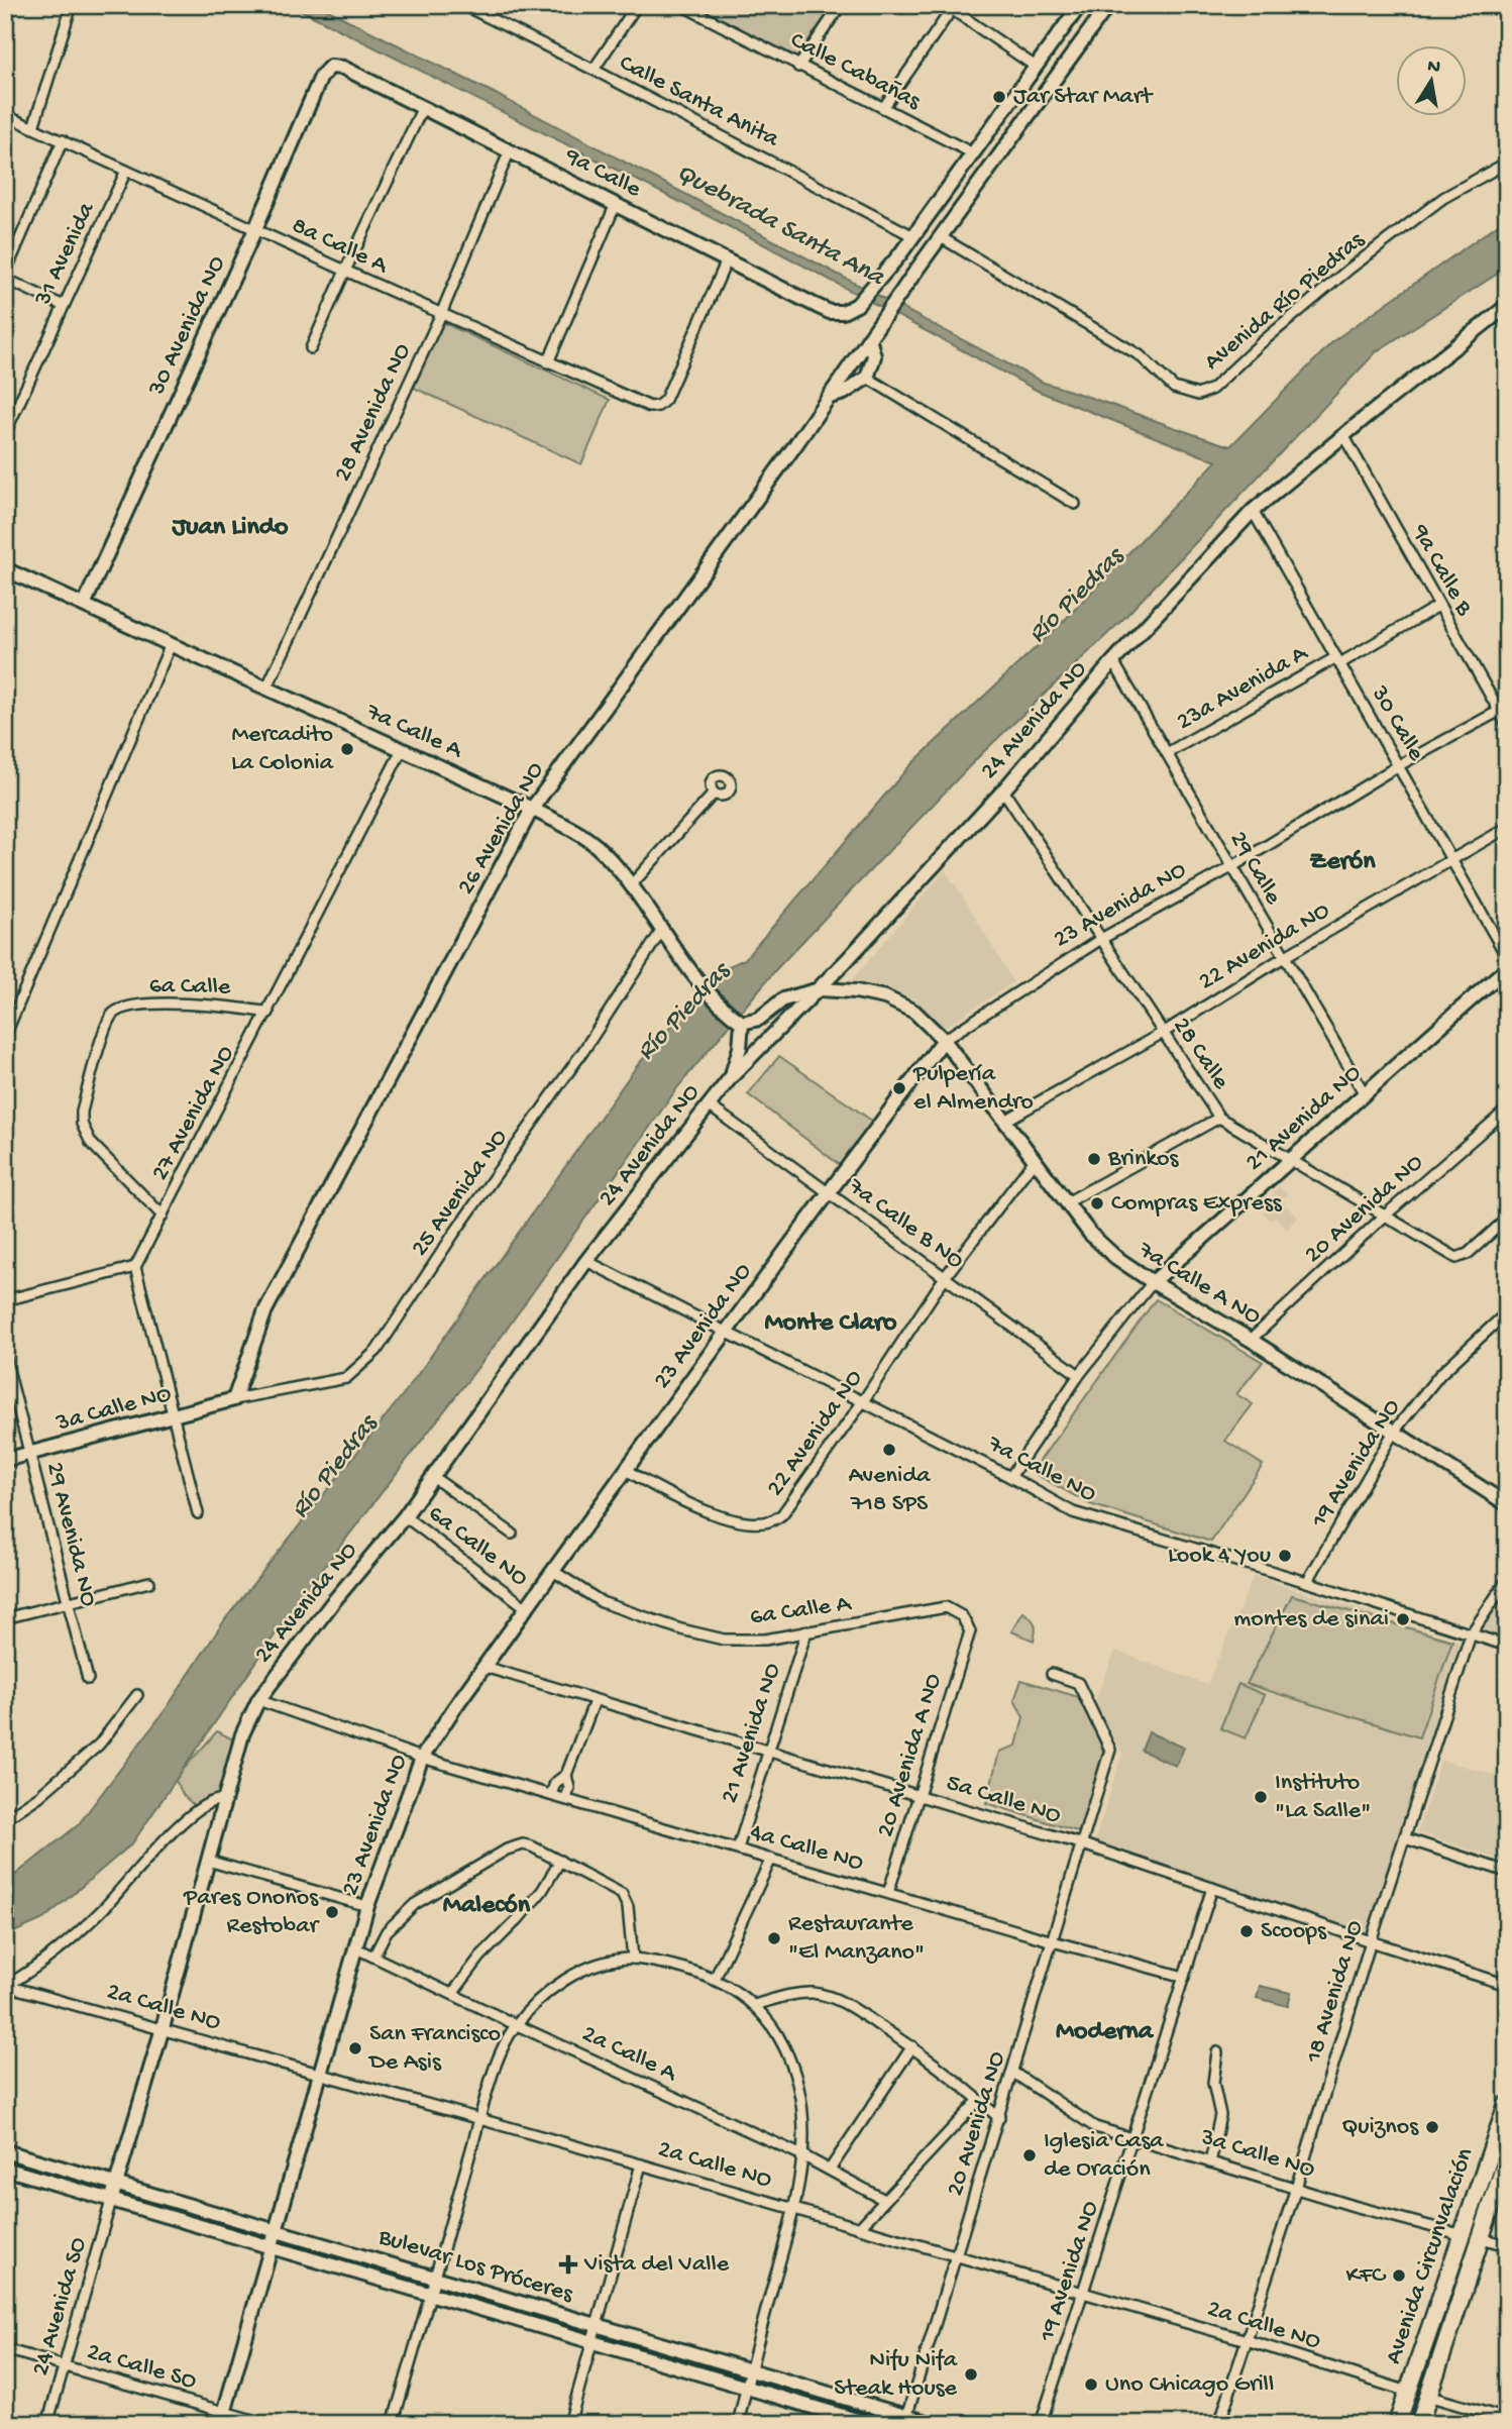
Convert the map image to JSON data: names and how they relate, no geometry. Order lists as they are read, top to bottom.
{
  "streets": {
    "highway": ["Avenida Circunvalación"],
    "street": [
      "Calle Cabañas",
      "Calle Santa Anita",
      "9a Calle",
      "8a Calle A",
      "31 Avenida",
      "Avenida Río Piedras",
      "30 Avenida NO",
      "28 Avenida NO",
      "9a Calle B",
      "23a Avenida A",
      "24 Avenida NO",
      "30 Calle",
      "7a Calle A",
      "26 Avenida NO",
      "29 Calle",
      "23 Avenida NO",
      "22 Avenida NO",
      "6a Calle",
      "28 Calle",
      "27 Avenida NO",
      "21 Avenida NO",
      "25 Avenida NO",
      "20 Avenida NO",
      "7a Calle B NO",
      "7a Calle A NO",
      "3a Calle NO",
      "19 Avenida NO",
      "7a Calle NO",
      "29 Avenida NO",
      "6a Calle NO",
      "6a Calle A",
      "20 Avenida A NO",
      "5a Calle NO",
      "4a Calle NO",
      "18 Avenida NO",
      "2a Calle NO",
      "2a Calle A",
      "Bulevar Los Próceres",
      "24 Avenida SO",
      "2a Calle SO"
    ]
  },
  "crossings": [
    ["Calle Santa Anita", "9a Calle"],
    ["9a Calle", "8a Calle A"],
    ["9a Calle", "30 Avenida NO"],
    ["9a Calle", "28 Avenida NO"],
    ["8a Calle A", "31 Avenida"],
    ["8a Calle A", "30 Avenida NO"],
    ["8a Calle A", "28 Avenida NO"],
    ["Avenida Río Piedras", "26 Avenida NO"],
    ["30 Avenida NO", "7a Calle A"],
    ["28 Avenida NO", "7a Calle A"],
    ["9a Calle B", "23a Avenida A"],
    ["9a Calle B", "24 Avenida NO"],
    ["9a Calle B", "23 Avenida NO"],
    ["23a Avenida A", "30 Calle"],
    ["23a Avenida A", "29 Calle"],
    ["24 Avenida NO", "30 Calle"],
    ["24 Avenida NO", "29 Calle"],
    ["24 Avenida NO", "28 Calle"],
    ["24 Avenida NO", "7a Calle B NO"],
    ["24 Avenida NO", "7a Calle A NO"],
    ["24 Avenida NO", "7a Calle NO"],
    ["24 Avenida NO", "6a Calle NO"],
    ["24 Avenida NO", "4a Calle NO"],
    ["24 Avenida NO", "2a Calle NO"],
    ["24 Avenida NO", "Bulevar Los Próceres"],
    ["24 Avenida NO", "24 Avenida SO"],
    ["30 Calle", "23 Avenida NO"],
    ["30 Calle", "22 Avenida NO"],
    ["7a Calle A", "26 Avenida NO"],
    ["7a Calle A", "27 Avenida NO"],
    ["7a Calle A", "25 Avenida NO"],
    ["7a Calle A", "7a Calle A NO"],
    ["26 Avenida NO", "25 Avenida NO"],
    ["26 Avenida NO", "3a Calle NO"],
    ["29 Calle", "23 Avenida NO"],
    ["29 Calle", "22 Avenida NO"],
    ["29 Calle", "21 Avenida NO"],
    ["23 Avenida NO", "22 Avenida NO"],
    ["23 Avenida NO", "28 Calle"],
    ["23 Avenida NO", "7a Calle B NO"],
    ["23 Avenida NO", "7a Calle A NO"],
    ["23 Avenida NO", "7a Calle NO"],
    ["23 Avenida NO", "6a Calle NO"],
    ["23 Avenida NO", "6a Calle A"],
    ["23 Avenida NO", "5a Calle NO"],
    ["23 Avenida NO", "4a Calle NO"],
    ["23 Avenida NO", "2a Calle NO"],
    ["23 Avenida NO", "2a Calle A"],
    ["23 Avenida NO", "Bulevar Los Próceres"],
    ["23 Avenida NO", "2a Calle SO"],
    ["22 Avenida NO", "28 Calle"],
    ["22 Avenida NO", "7a Calle B NO"],
    ["22 Avenida NO", "7a Calle A NO"],
    ["22 Avenida NO", "7a Calle NO"],
    ["6a Calle", "27 Avenida NO"],
    ["28 Calle", "21 Avenida NO"],
    ["28 Calle", "20 Avenida NO"],
    ["21 Avenida NO", "7a Calle B NO"],
    ["21 Avenida NO", "7a Calle A NO"],
    ["21 Avenida NO", "7a Calle NO"],
    ["21 Avenida NO", "6a Calle A"],
    ["21 Avenida NO", "5a Calle NO"],
    ["21 Avenida NO", "4a Calle NO"],
    ["25 Avenida NO", "3a Calle NO"],
    ["20 Avenida NO", "7a Calle A NO"],
    ["20 Avenida NO", "3a Calle NO"],
    ["20 Avenida NO", "5a Calle NO"],
    ["20 Avenida NO", "4a Calle NO"],
    ["20 Avenida NO", "2a Calle NO"],
    ["20 Avenida NO", "Bulevar Los Próceres"],
    ["7a Calle A NO", "19 Avenida NO"],
    ["3a Calle NO", "19 Avenida NO"],
    ["3a Calle NO", "29 Avenida NO"],
    ["3a Calle NO", "18 Avenida NO"],
    ["3a Calle NO", "Avenida Circunvalación"],
    ["19 Avenida NO", "7a Calle NO"],
    ["19 Avenida NO", "5a Calle NO"],
    ["19 Avenida NO", "4a Calle NO"],
    ["19 Avenida NO", "2a Calle NO"],
    ["7a Calle NO", "18 Avenida NO"],
    ["6a Calle A", "20 Avenida A NO"],
    ["20 Avenida A NO", "5a Calle NO"],
    ["20 Avenida A NO", "4a Calle NO"],
    ["5a Calle NO", "18 Avenida NO"],
    ["18 Avenida NO", "2a Calle NO"],
    ["2a Calle NO", "Avenida Circunvalación"],
    ["Bulevar Los Próceres", "24 Avenida SO"],
    ["24 Avenida SO", "2a Calle SO"]
  ],
  "districts": [
    "Juan Lindo",
    "Zerón",
    "Monte Claro",
    "Malecón",
    "Moderna"
  ],
  "water": ["Quebrada Santa Ana", "Río Piedras"],
  "places": {
    "other": [
      "Jar Star Mart",
      "Mercadito La Colonia",
      "Pulpería el Almendro",
      "Brinkos",
      "Compras Express",
      "Avenida 718 SPS",
      "Look 4 You",
      "montes de sinai",
      "Instituto \"La Salle\"",
      "Pares Ononos Restobar",
      "Scoops",
      "Restaurante \"El Manzano\"",
      "San Francisco De Asis",
      "Quiznos",
      "Iglesia Casa de Oración",
      "KFC",
      "Nifu Nifa Steak House",
      "Uno Chicago Grill"
    ],
    "health": ["Vista del Valle"]
  },
  "north": "top"
}
